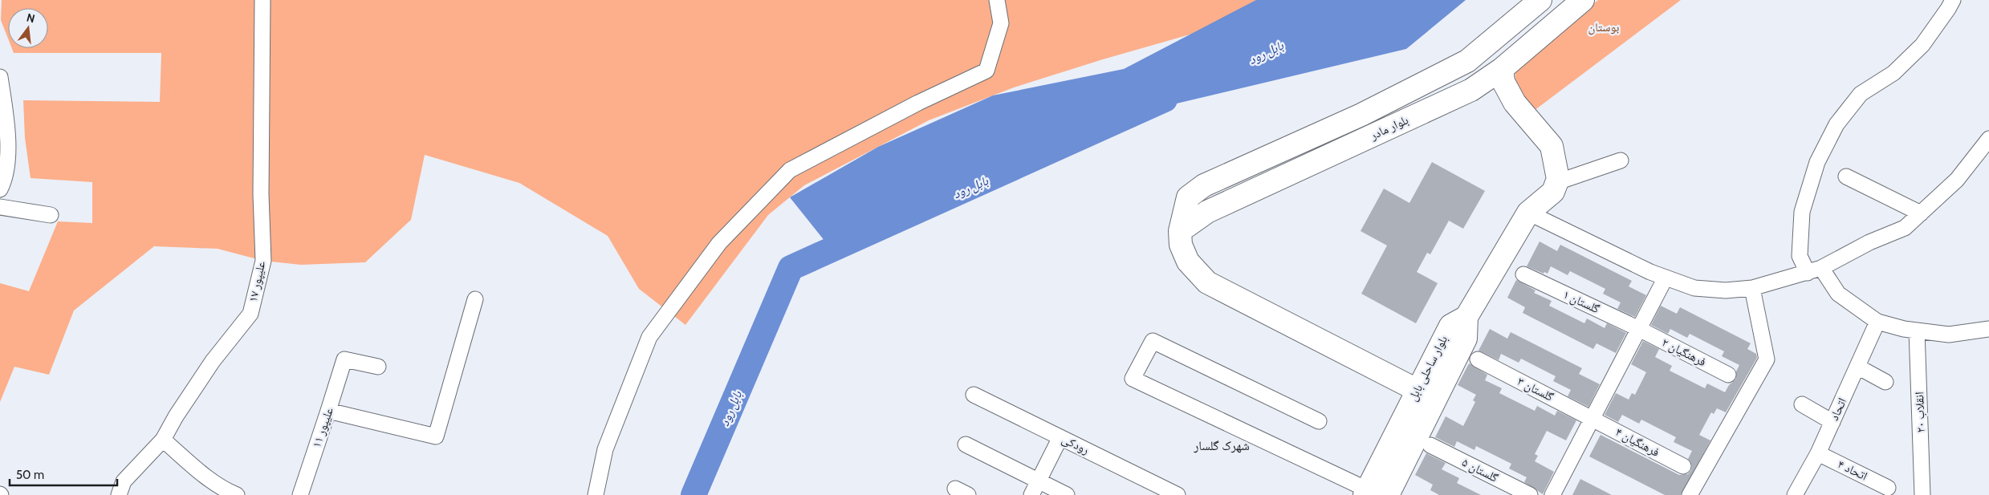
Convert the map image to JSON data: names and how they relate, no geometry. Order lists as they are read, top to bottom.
{
  "streets": {
    "main road": ["بلوار مادر", "بلوار ساحلی بابل"],
    "street": [
      "علیپور ۱۷",
      "گلستان ۱",
      "فرهنگیان ۲",
      "گلستان ۳",
      "اتحاد",
      "انقلاب ۲۰",
      "علیپور ۱۱",
      "فرهنگیان ۴",
      "رودکی",
      "گلستان ۵",
      "اتحاد ۴"
    ]
  },
  "crossings": [
    ["بلوار مادر", "بلوار ساحلی بابل"],
    ["گلستان ۱", "فرهنگیان ۲"],
    ["گلستان ۳", "فرهنگیان ۴"],
    ["اتحاد", "اتحاد ۴"]
  ],
  "districts": ["شهرک گلسار"],
  "water": ["بابل رود"],
  "parks": ["بوستان"],
  "scale_bar": "50 m",
  "north": "top"
}
